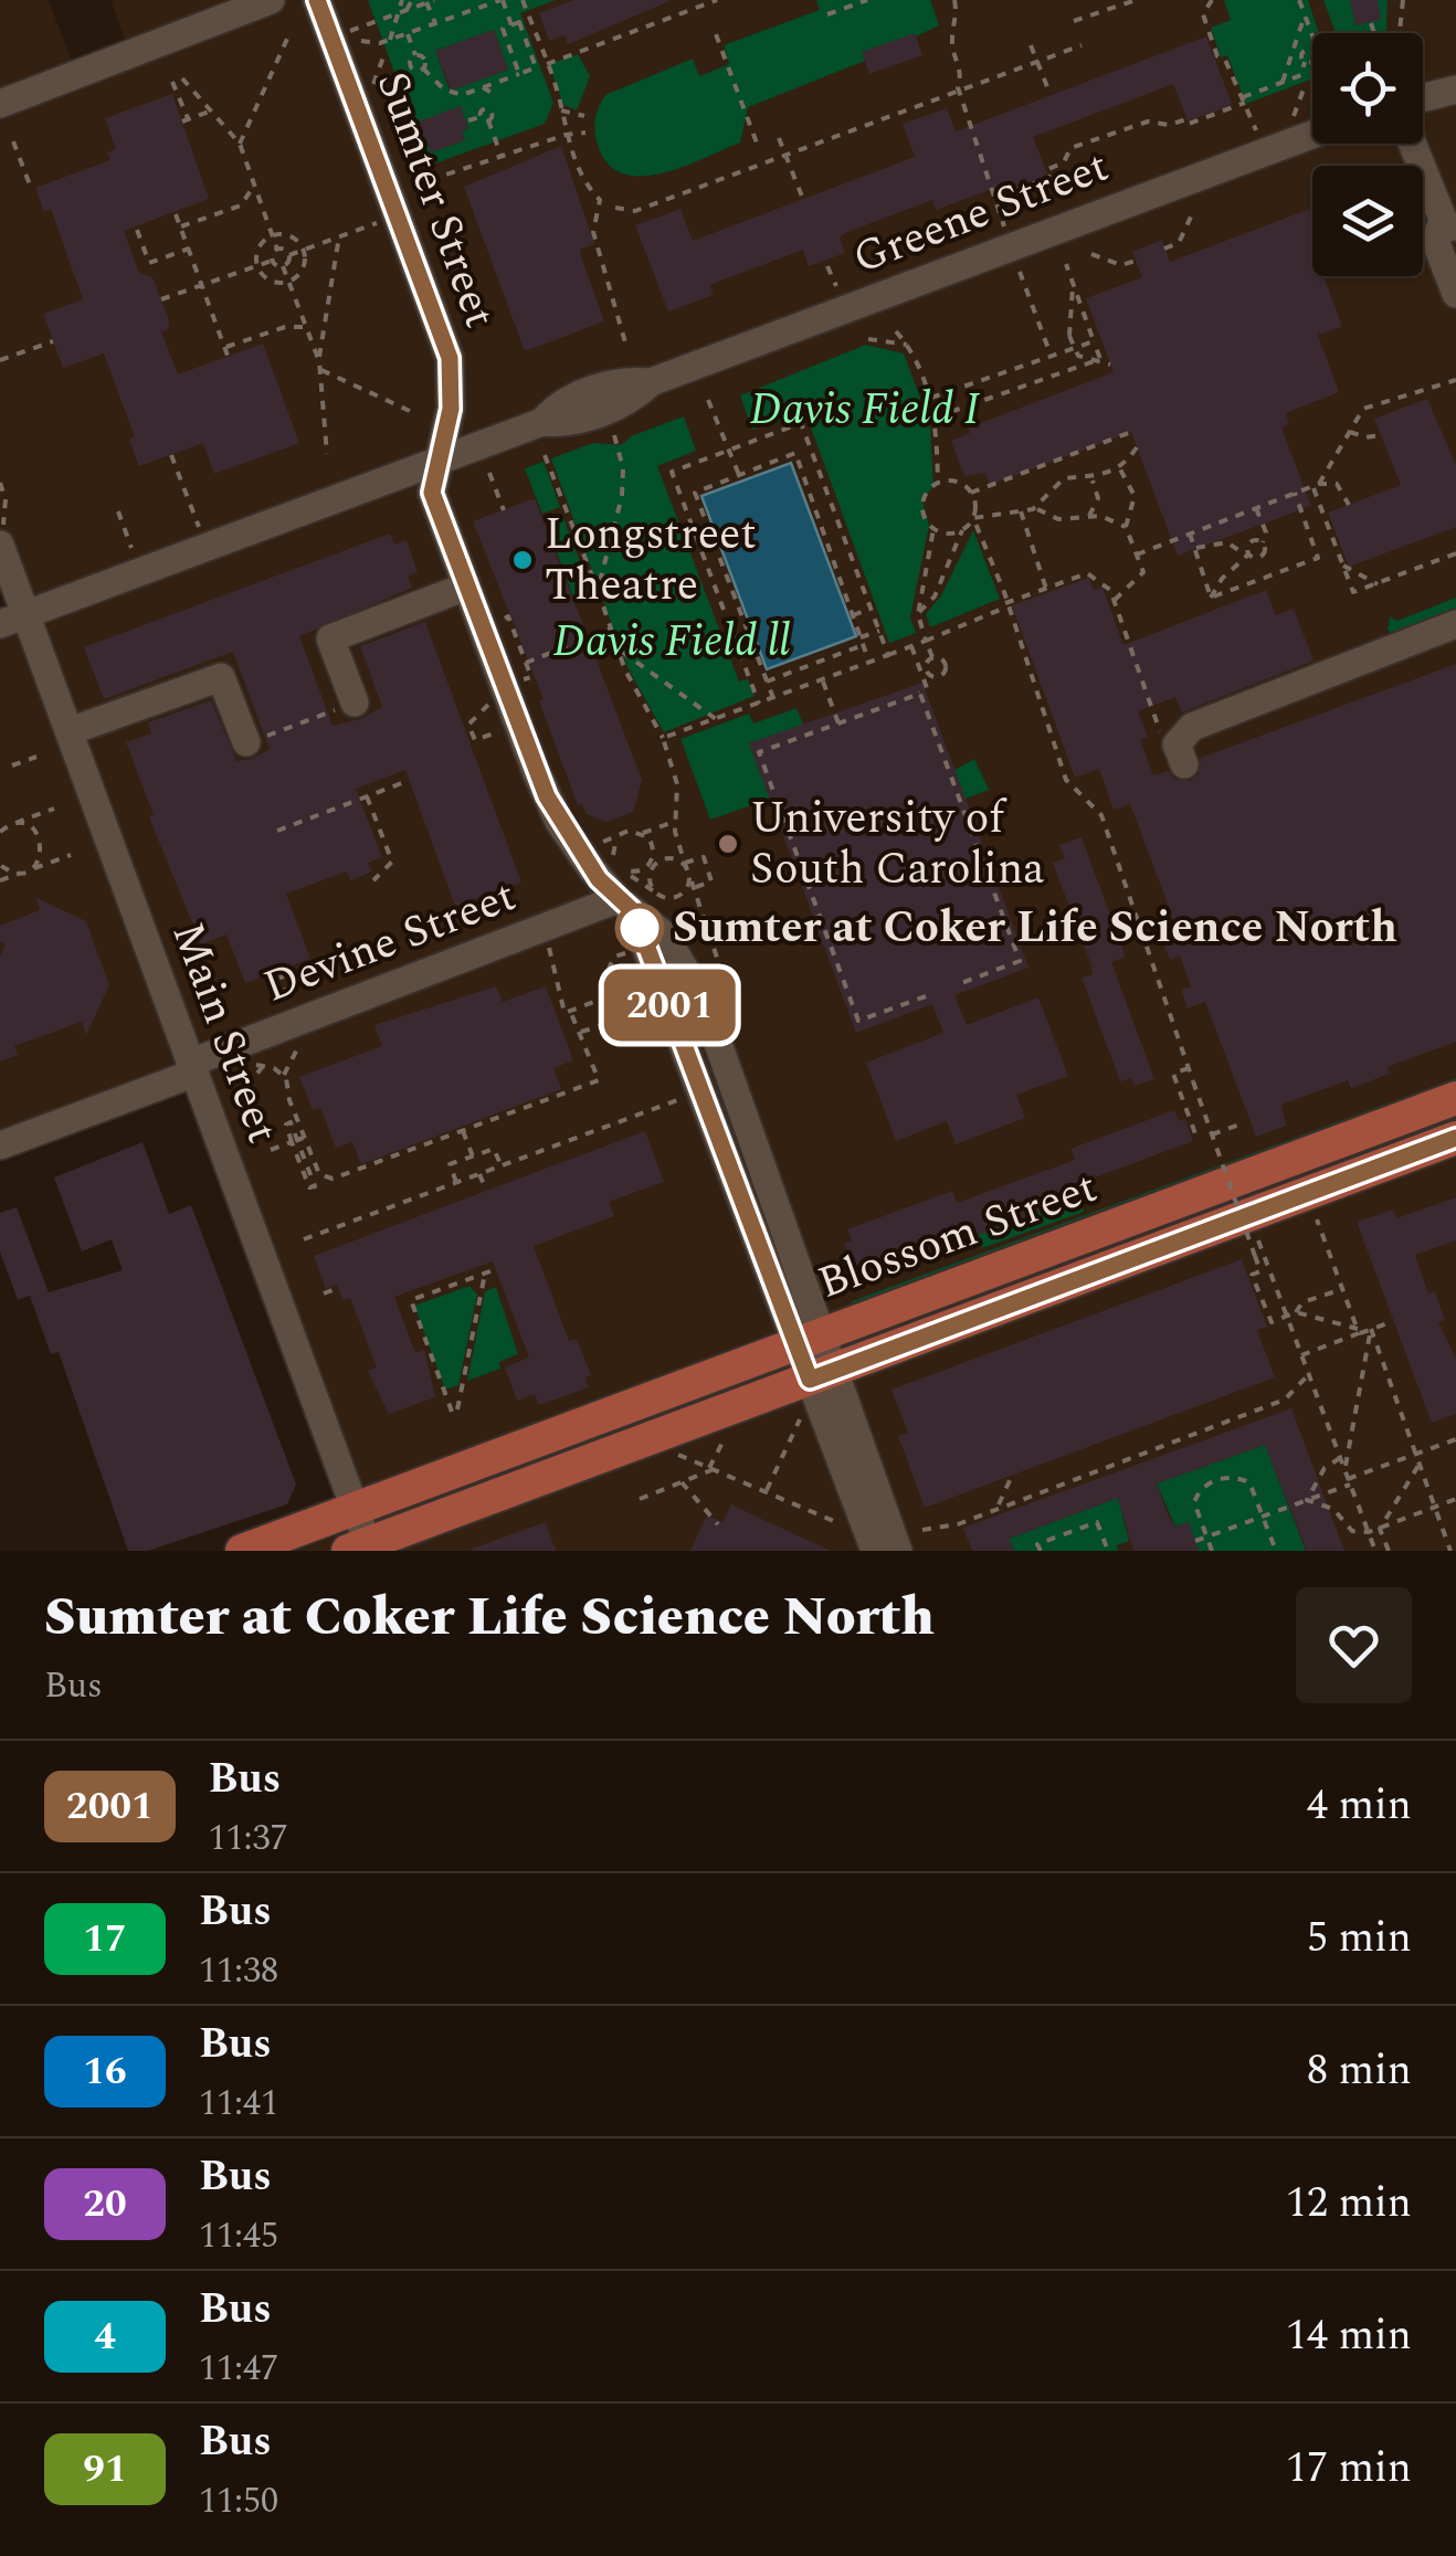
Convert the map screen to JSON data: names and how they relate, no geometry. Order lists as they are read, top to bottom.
{
  "streets": {
    "main road": ["Blossom Street"],
    "street": [
      "Sumter Street",
      "Greene Street",
      "Devine Street",
      "Main Street"
    ]
  },
  "crossings": [
    ["Sumter Street", "Greene Street"],
    ["Sumter Street", "Devine Street"],
    ["Sumter Street", "Blossom Street"],
    ["Greene Street", "Main Street"],
    ["Devine Street", "Main Street"],
    ["Main Street", "Blossom Street"]
  ],
  "parks": ["Davis Field I", "Davis Field ll"],
  "places": ["Longstreet Theatre", "University of South Carolina", "Sumter at Coker Life Science North"],
  "lines": ["bus line 2001"],
  "page": {
    "on_map": "2001",
    "heading": ["Sumter at Coker Life Science North", "Bus"],
    "list": [
      {
        "mark": "2001",
        "name": "Bus",
        "note": "11:37",
        "value": "4 min"
      },
      {
        "mark": "17",
        "name": "Bus",
        "note": "11:38",
        "value": "5 min"
      },
      {
        "mark": "16",
        "name": "Bus",
        "note": "11:41",
        "value": "8 min"
      },
      {
        "mark": "20",
        "name": "Bus",
        "note": "11:45",
        "value": "12 min"
      },
      {
        "mark": "4",
        "name": "Bus",
        "note": "11:47",
        "value": "14 min"
      },
      {
        "mark": "91",
        "name": "Bus",
        "note": "11:50",
        "value": "17 min"
      }
    ]
  }
}
